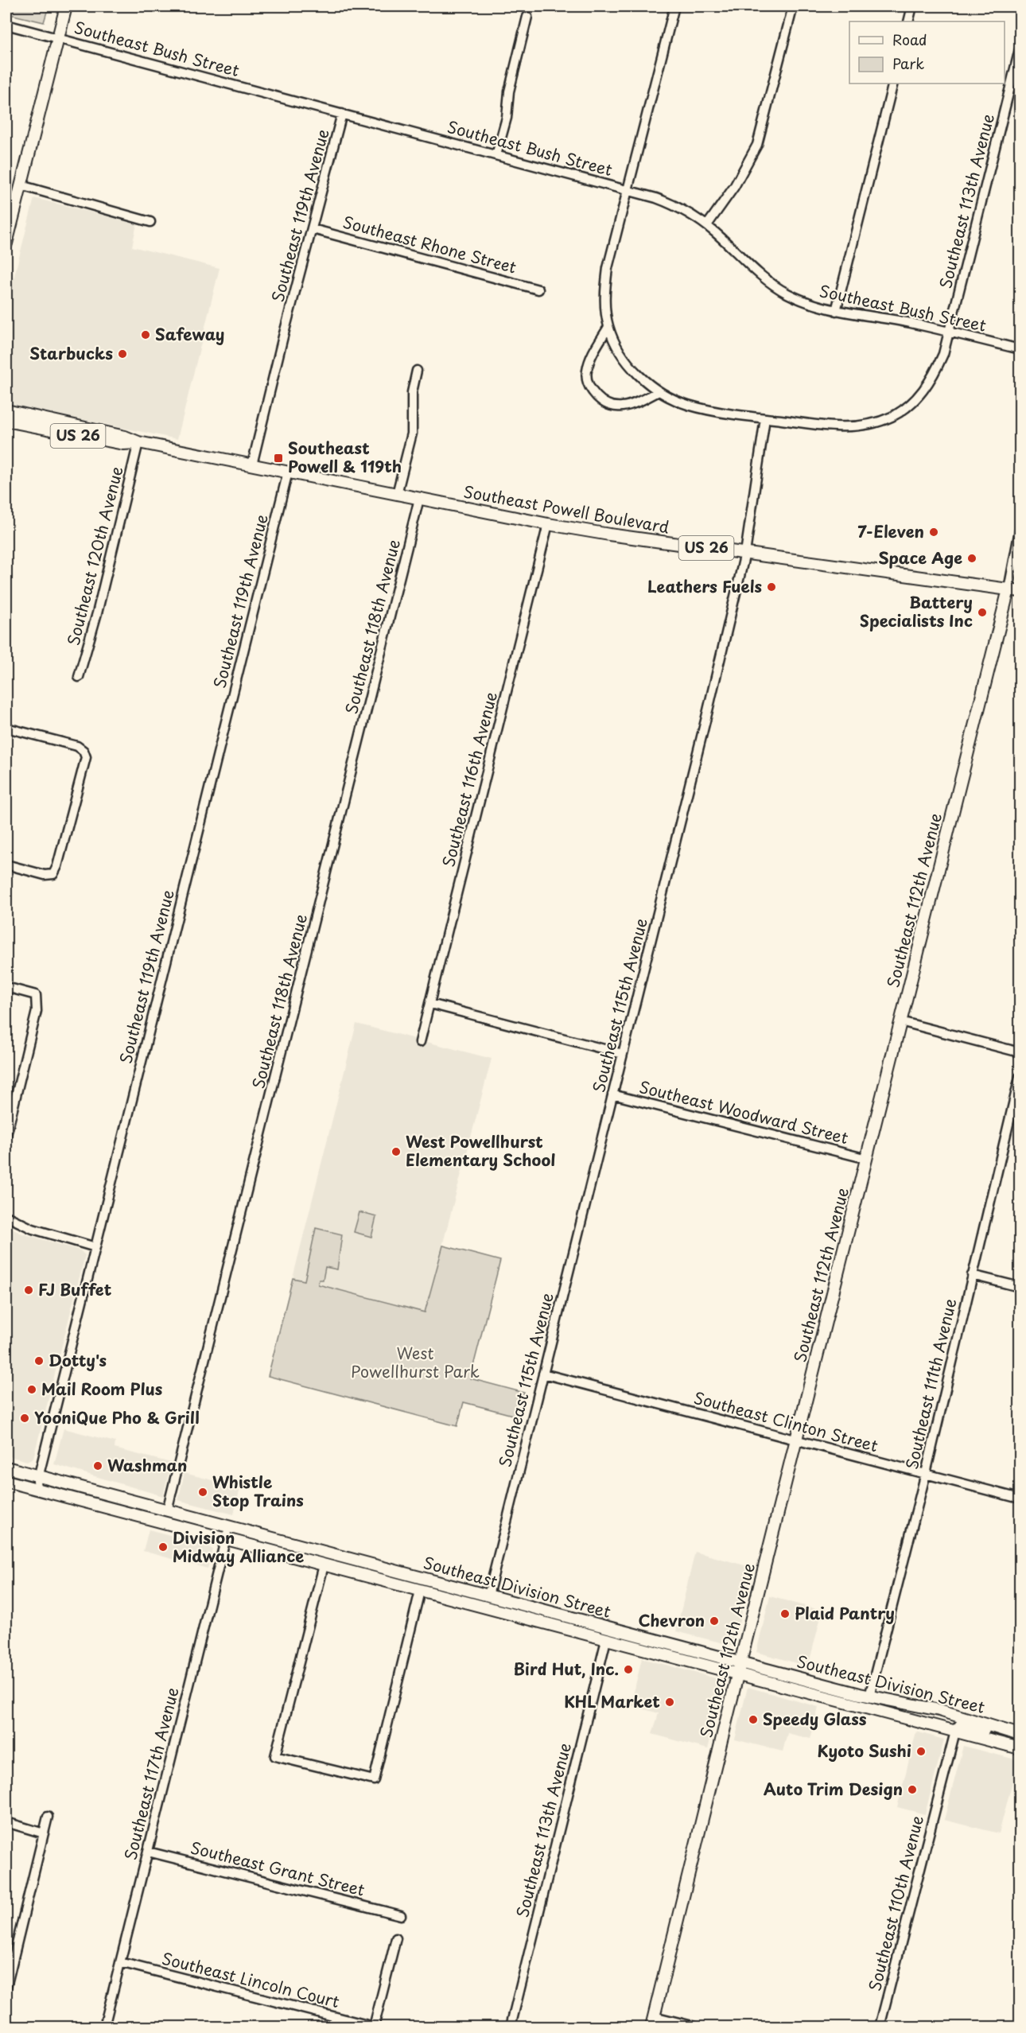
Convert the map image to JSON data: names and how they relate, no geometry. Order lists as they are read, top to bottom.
{
  "streets": {
    "main road": [
      "US 26",
      "Southeast Powell Boulevard",
      "Southeast 112th Avenue",
      "Southeast Division Street"
    ],
    "street": [
      "Southeast Bush Street",
      "Southeast 113th Avenue",
      "Southeast 119th Avenue",
      "Southeast Rhone Street",
      "Southeast 120th Avenue",
      "Southeast 118th Avenue",
      "Southeast 116th Avenue",
      "Southeast 115th Avenue",
      "Southeast Woodward Street",
      "Southeast 111th Avenue",
      "Southeast Clinton Street",
      "Southeast 117th Avenue",
      "Southeast Grant Street",
      "Southeast 110th Avenue",
      "Southeast Lincoln Court"
    ]
  },
  "crossings": [
    ["Southeast Bush Street", "Southeast 113th Avenue"],
    ["Southeast Bush Street", "Southeast 119th Avenue"],
    ["Southeast 113th Avenue", "Southeast 115th Avenue"],
    ["Southeast 113th Avenue", "Southeast Division Street"],
    ["Southeast 119th Avenue", "Southeast Rhone Street"],
    ["Southeast 119th Avenue", "Southeast Powell Boulevard"],
    ["Southeast 119th Avenue", "Southeast Division Street"],
    ["Southeast Powell Boulevard", "Southeast 120th Avenue"],
    ["Southeast Powell Boulevard", "Southeast 118th Avenue"],
    ["Southeast Powell Boulevard", "Southeast 116th Avenue"],
    ["Southeast Powell Boulevard", "Southeast 112th Avenue"],
    ["Southeast Powell Boulevard", "Southeast 115th Avenue"],
    ["Southeast 118th Avenue", "Southeast Division Street"],
    ["Southeast 112th Avenue", "Southeast Woodward Street"],
    ["Southeast 112th Avenue", "Southeast Clinton Street"],
    ["Southeast 112th Avenue", "Southeast Division Street"],
    ["Southeast 115th Avenue", "Southeast Woodward Street"],
    ["Southeast 115th Avenue", "Southeast Clinton Street"],
    ["Southeast 115th Avenue", "Southeast Division Street"],
    ["Southeast 111th Avenue", "Southeast Clinton Street"],
    ["Southeast 111th Avenue", "Southeast Division Street"],
    ["Southeast Division Street", "Southeast 117th Avenue"],
    ["Southeast Division Street", "Southeast 110th Avenue"],
    ["Southeast 117th Avenue", "Southeast Grant Street"],
    ["Southeast 117th Avenue", "Southeast Lincoln Court"]
  ],
  "parks": ["West Powellhurst Park"],
  "places": {
    "other": [
      "Safeway",
      "Starbucks",
      "7-Eleven",
      "Space Age",
      "Leathers Fuels",
      "Battery Specialists Inc",
      "West Powellhurst Elementary School",
      "FJ Buffet",
      "Dotty's",
      "Mail Room Plus",
      "YooniQue Pho & Grill",
      "Washman",
      "Whistle Stop Trains",
      "Division Midway Alliance",
      "Plaid Pantry",
      "Chevron",
      "Bird Hut, Inc.",
      "KHL Market",
      "Speedy Glass",
      "Kyoto Sushi",
      "Auto Trim Design"
    ],
    "transit": ["Southeast Powell & 119th"]
  },
  "legend": ["Road", "Park"]
}
